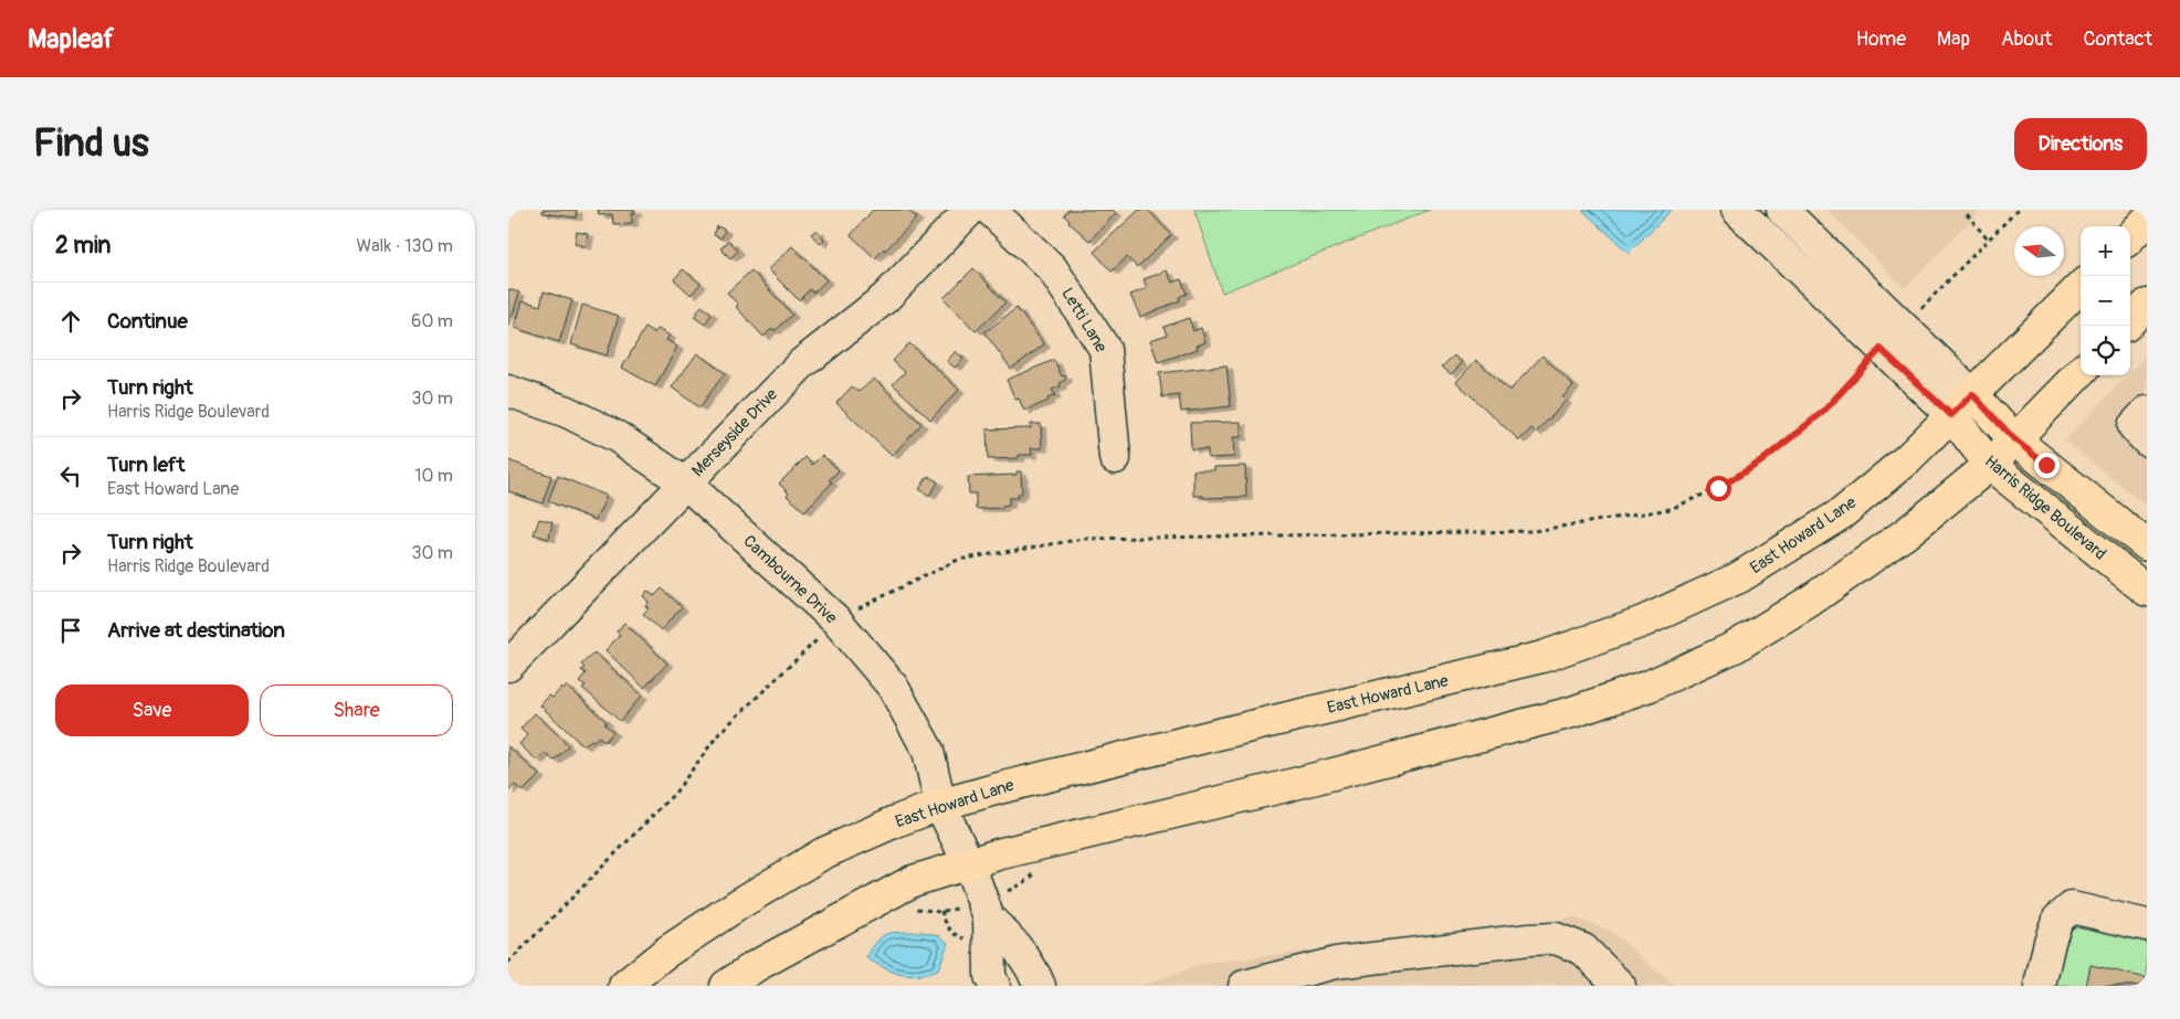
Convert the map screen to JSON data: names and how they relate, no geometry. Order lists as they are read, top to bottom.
{
  "streets": {
    "main road": ["Harris Ridge Boulevard", "East Howard Lane"],
    "street": ["Letti Lane", "Merseyside Drive", "Cambourne Drive"]
  },
  "crossings": [
    ["Merseyside Drive", "Cambourne Drive"],
    ["Harris Ridge Boulevard", "East Howard Lane"],
    ["East Howard Lane", "Cambourne Drive"]
  ],
  "north": "left",
  "page": {
    "header": "Mapleaf",
    "nav": [
      "Home",
      "Map",
      "About",
      "Contact"
    ],
    "buttons": [
      "Directions",
      ["Save", "Share"]
    ],
    "title": "Find us",
    "heading": ["2 min", "Walk · 130 m"],
    "map_buttons": ["+", "−"],
    "list": [
      ["Continue", "60 m"],
      ["Turn right", "Harris Ridge Boulevard", "30 m"],
      ["Turn left", "East Howard Lane", "10 m"],
      ["Turn right", "Harris Ridge Boulevard", "30 m"],
      "Arrive at destination"
    ]
  }
}
